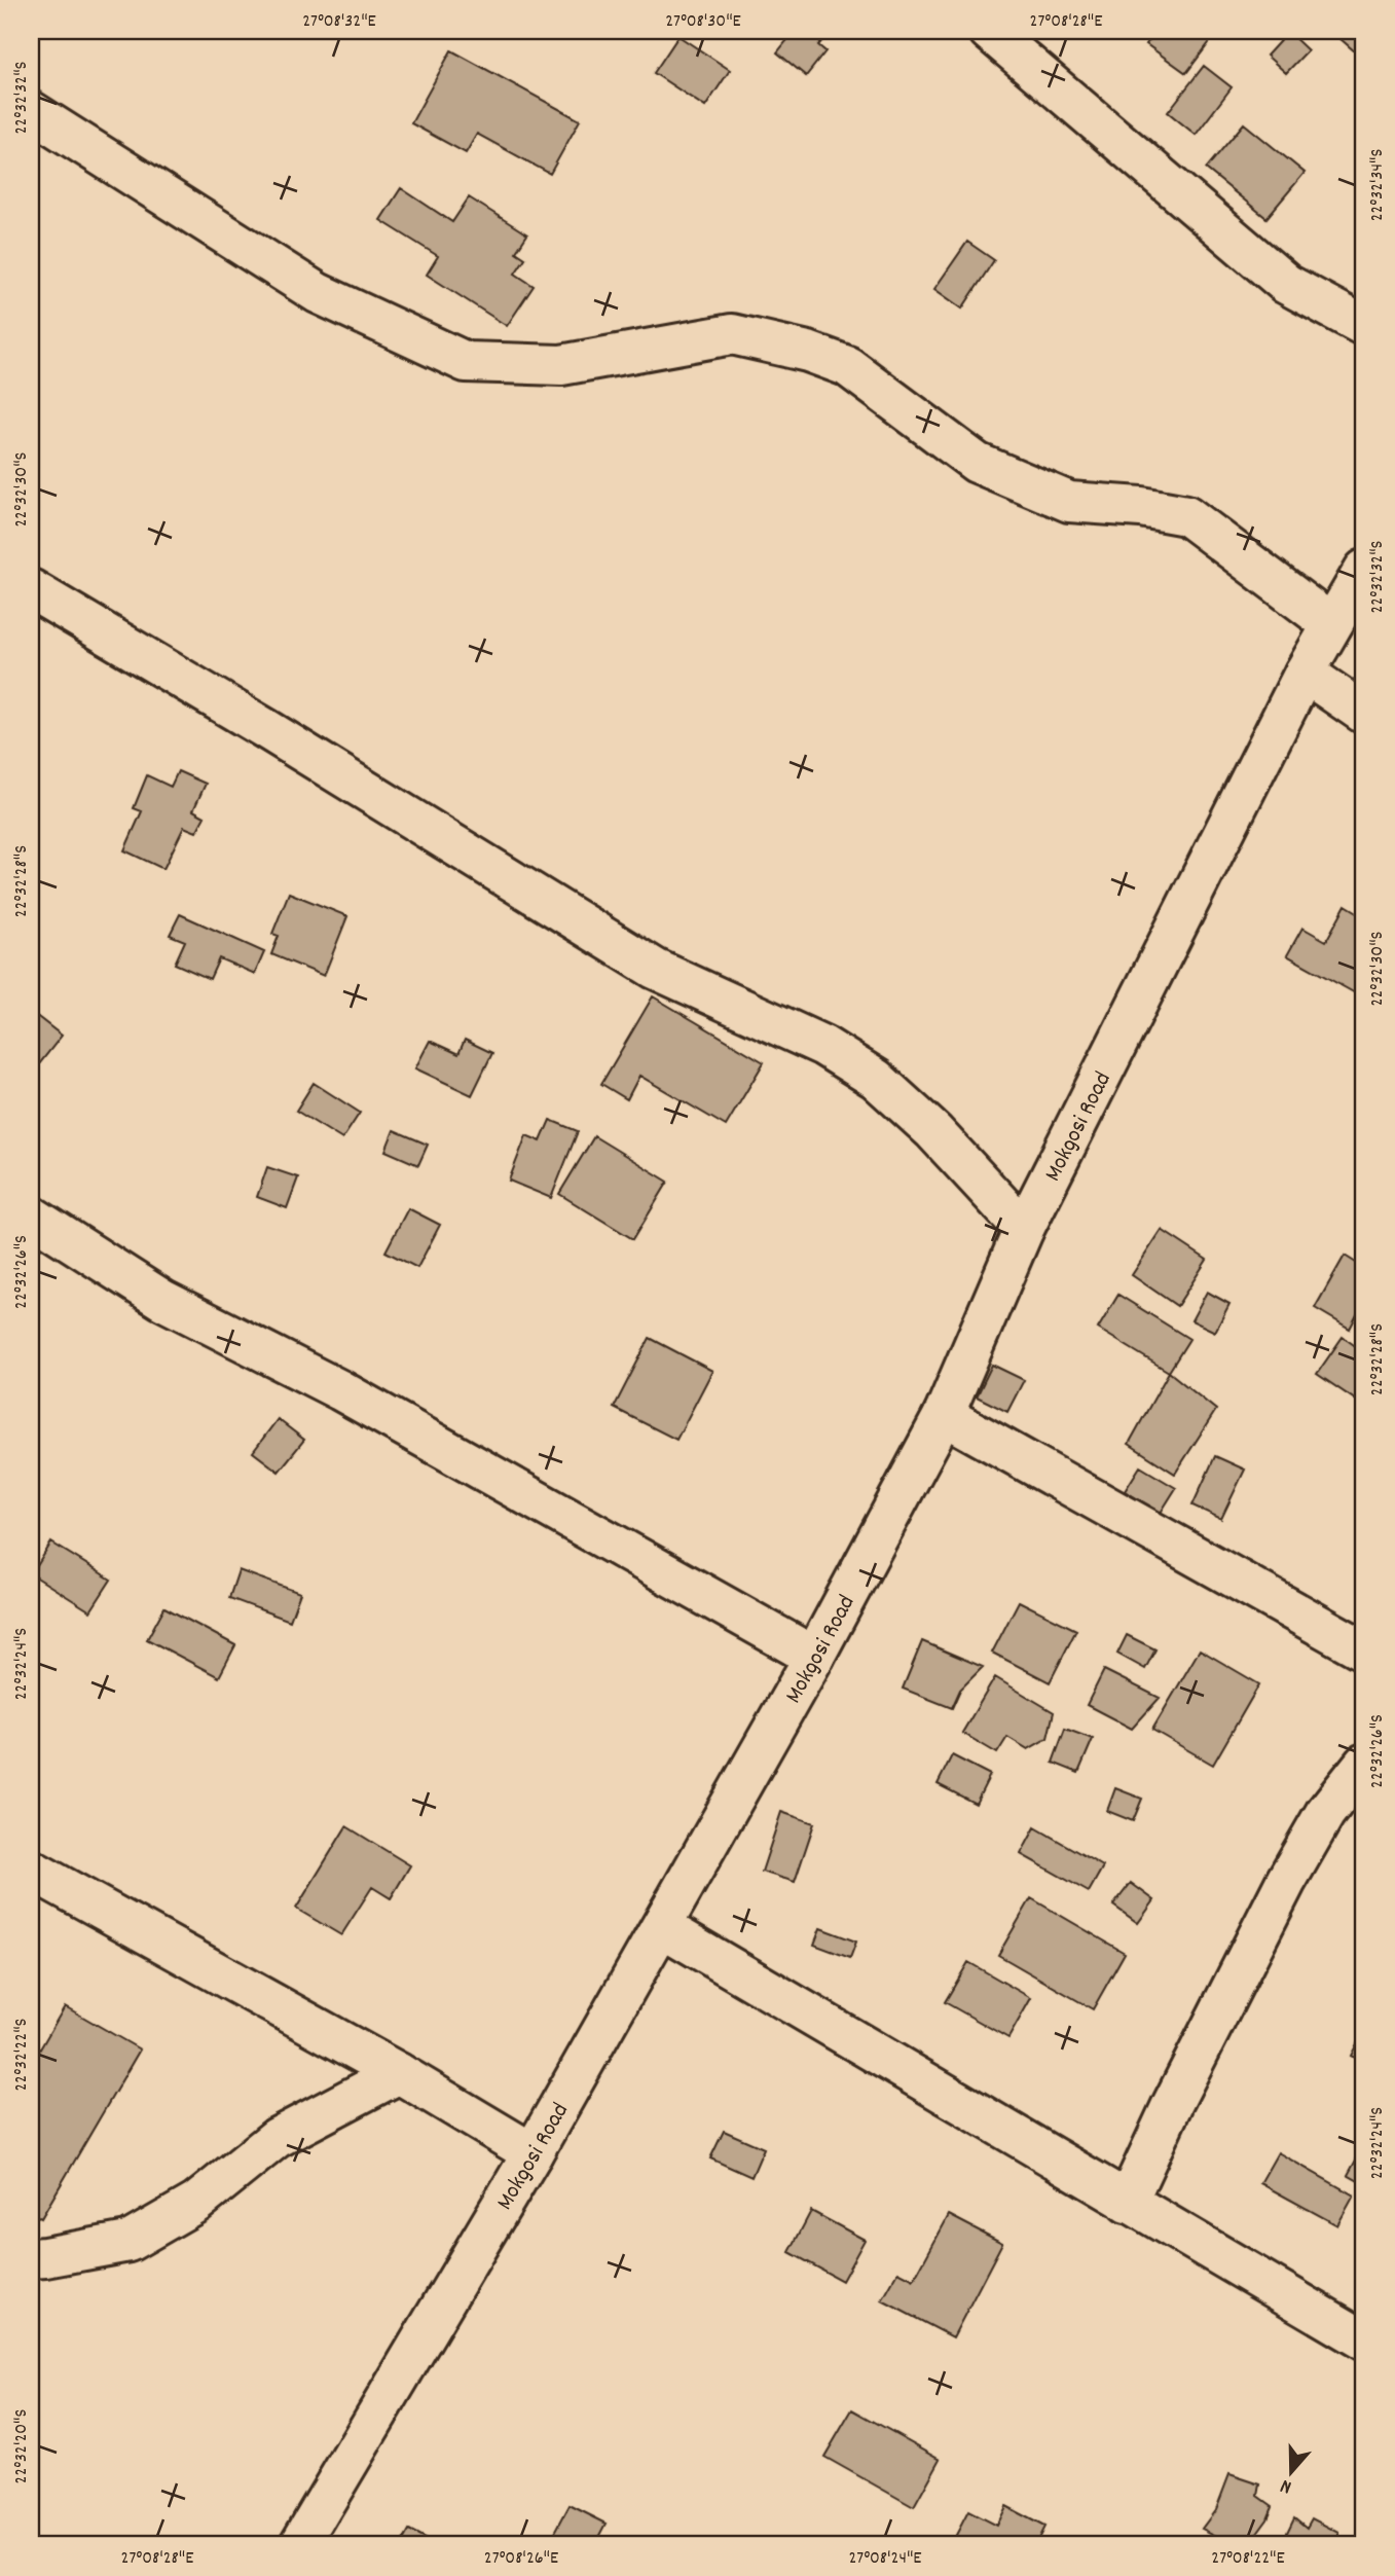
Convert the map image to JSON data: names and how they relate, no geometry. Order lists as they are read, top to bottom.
{
  "streets": {
    "street": ["Mokgosi Road"]
  },
  "north": "bottom",
  "coordinates": [
    "27°08'32\"E",
    "27°08'30\"E",
    "27°08'28\"E",
    "22°32'32\"S",
    "22°32'34\"S",
    "22°32'30\"S",
    "22°32'28\"S",
    "22°32'26\"S",
    "22°32'24\"S",
    "22°32'22\"S",
    "22°32'20\"S",
    "27°08'26\"E",
    "27°08'24\"E",
    "27°08'22\"E"
  ]
}
